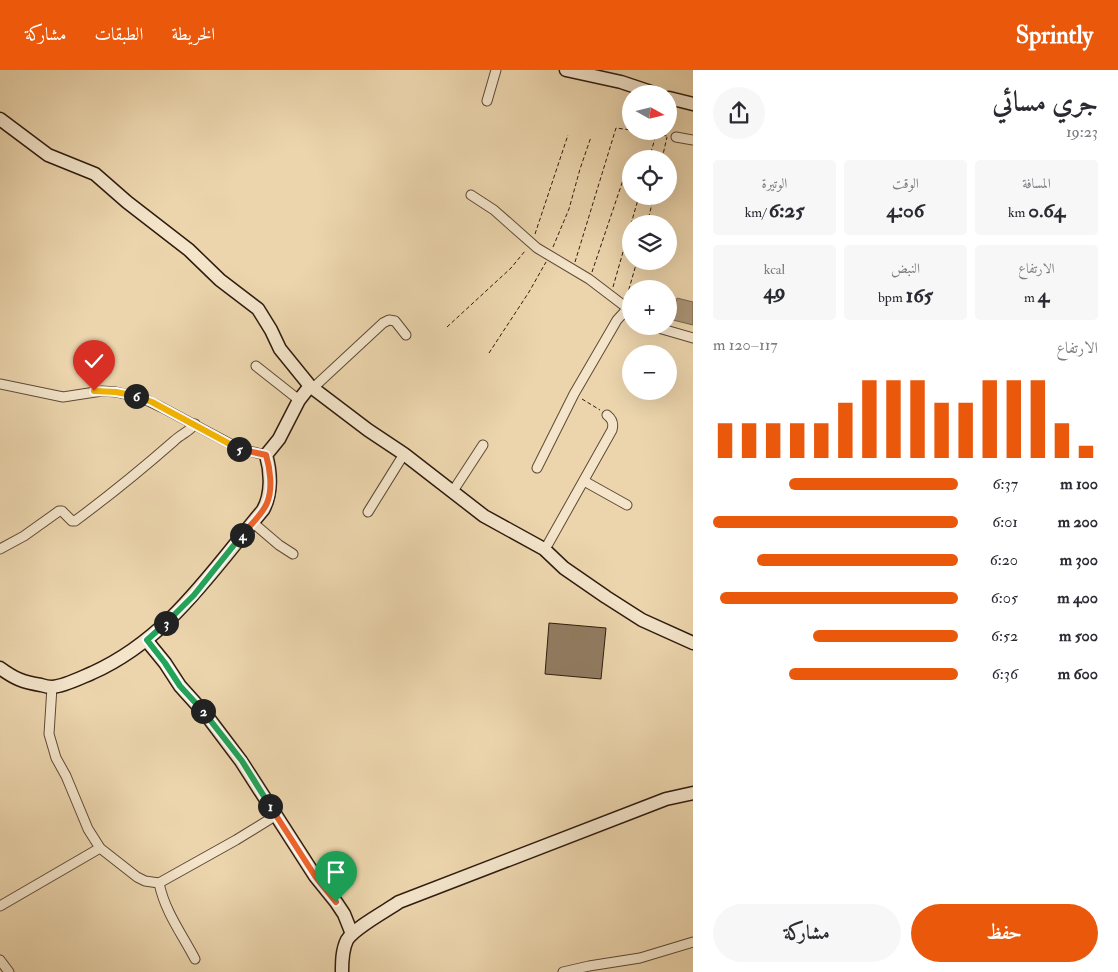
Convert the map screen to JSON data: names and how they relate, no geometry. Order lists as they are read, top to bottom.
{
  "north": "right",
  "page": {
    "header": "Sprintly",
    "nav": ["الخريطة", "الطبقات", "مشاركة"],
    "heading": ["جري مسائي", "19:23"],
    "map_buttons": ["+", "−"],
    "stats": [
      ["المسافة", "0.64 km"],
      ["الوقت", "4:06"],
      ["الوتيرة", "6:25 /km"],
      ["الارتفاع", "4 m"],
      ["النبض", "165 bpm"],
      ["kcal", "49"]
    ],
    "chart": ["الارتفاع", "117–120 m"],
    "pins": [
      "6",
      "5",
      "4",
      "3",
      "2",
      "1"
    ],
    "list": [
      {
        "name": "100 m",
        "note": "6:37"
      },
      {
        "name": "200 m",
        "note": "6:01"
      },
      {
        "name": "300 m",
        "note": "6:20"
      },
      {
        "name": "400 m",
        "note": "6:05"
      },
      {
        "name": "500 m",
        "note": "6:52"
      },
      {
        "name": "600 m",
        "note": "6:36"
      }
    ],
    "buttons": ["حفظ", "مشاركة"]
  }
}
